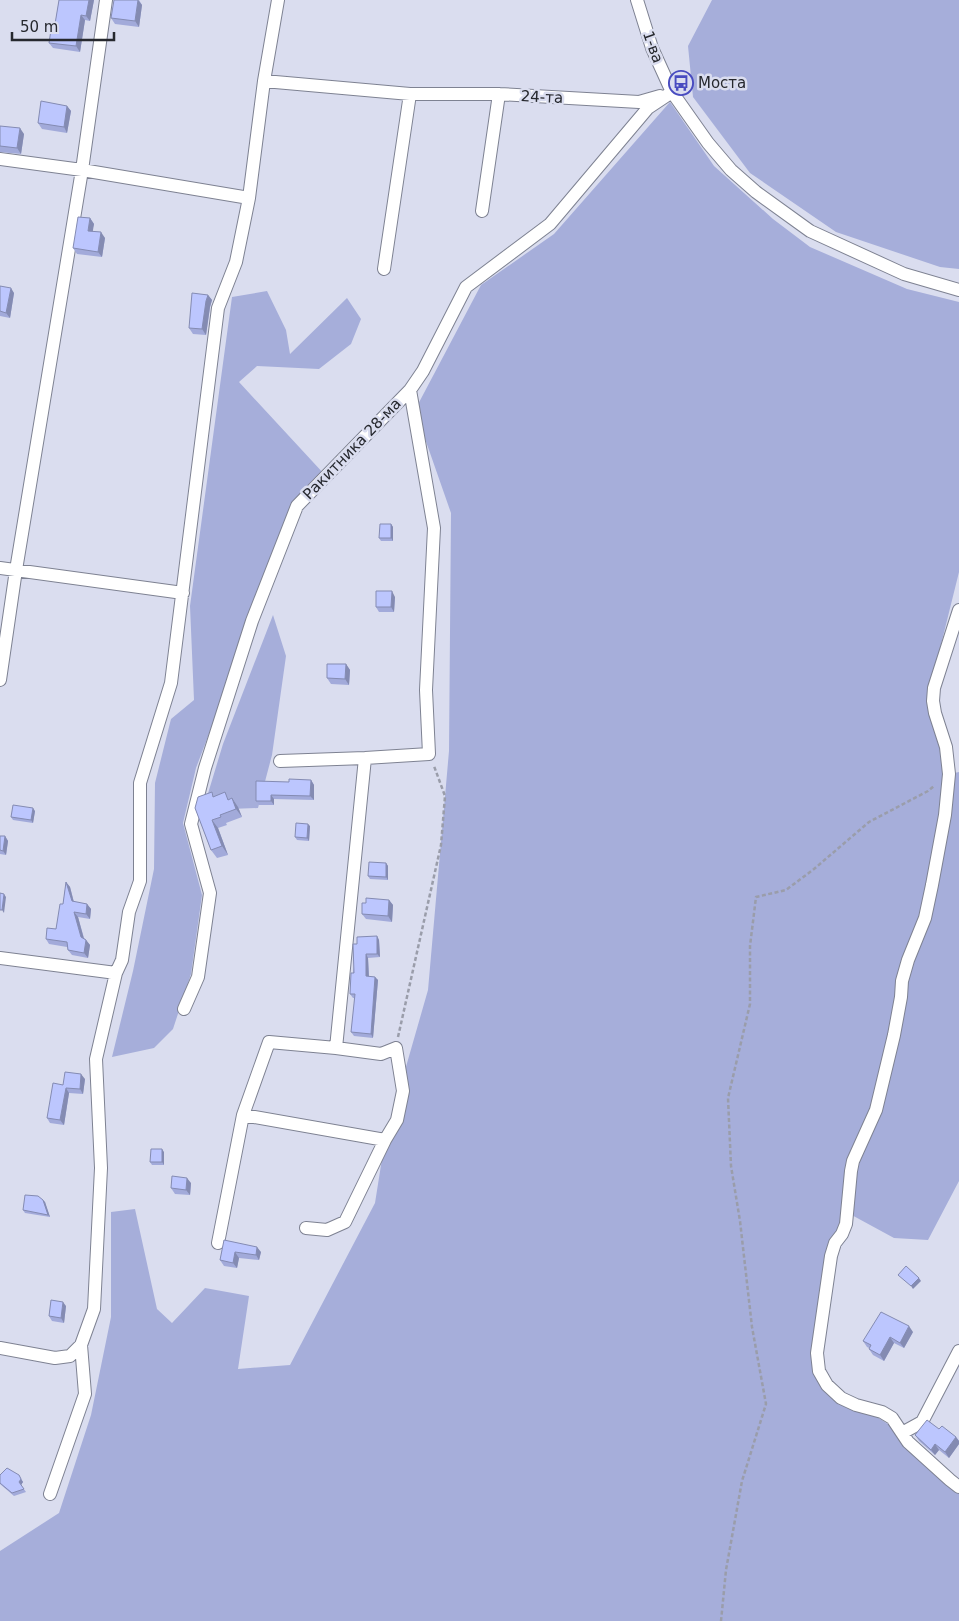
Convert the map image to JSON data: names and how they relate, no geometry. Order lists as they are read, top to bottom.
{
  "streets": {
    "street": ["1-ва", "24-та", "Ракитника 28-ма"]
  },
  "crossings": [
    ["1-ва", "24-та"],
    ["1-ва", "Ракитника 28-ма"],
    ["24-та", "Ракитника 28-ма"]
  ],
  "places": {
    "bus stop": ["Моста"]
  },
  "scale_bar": "50 m"
}
